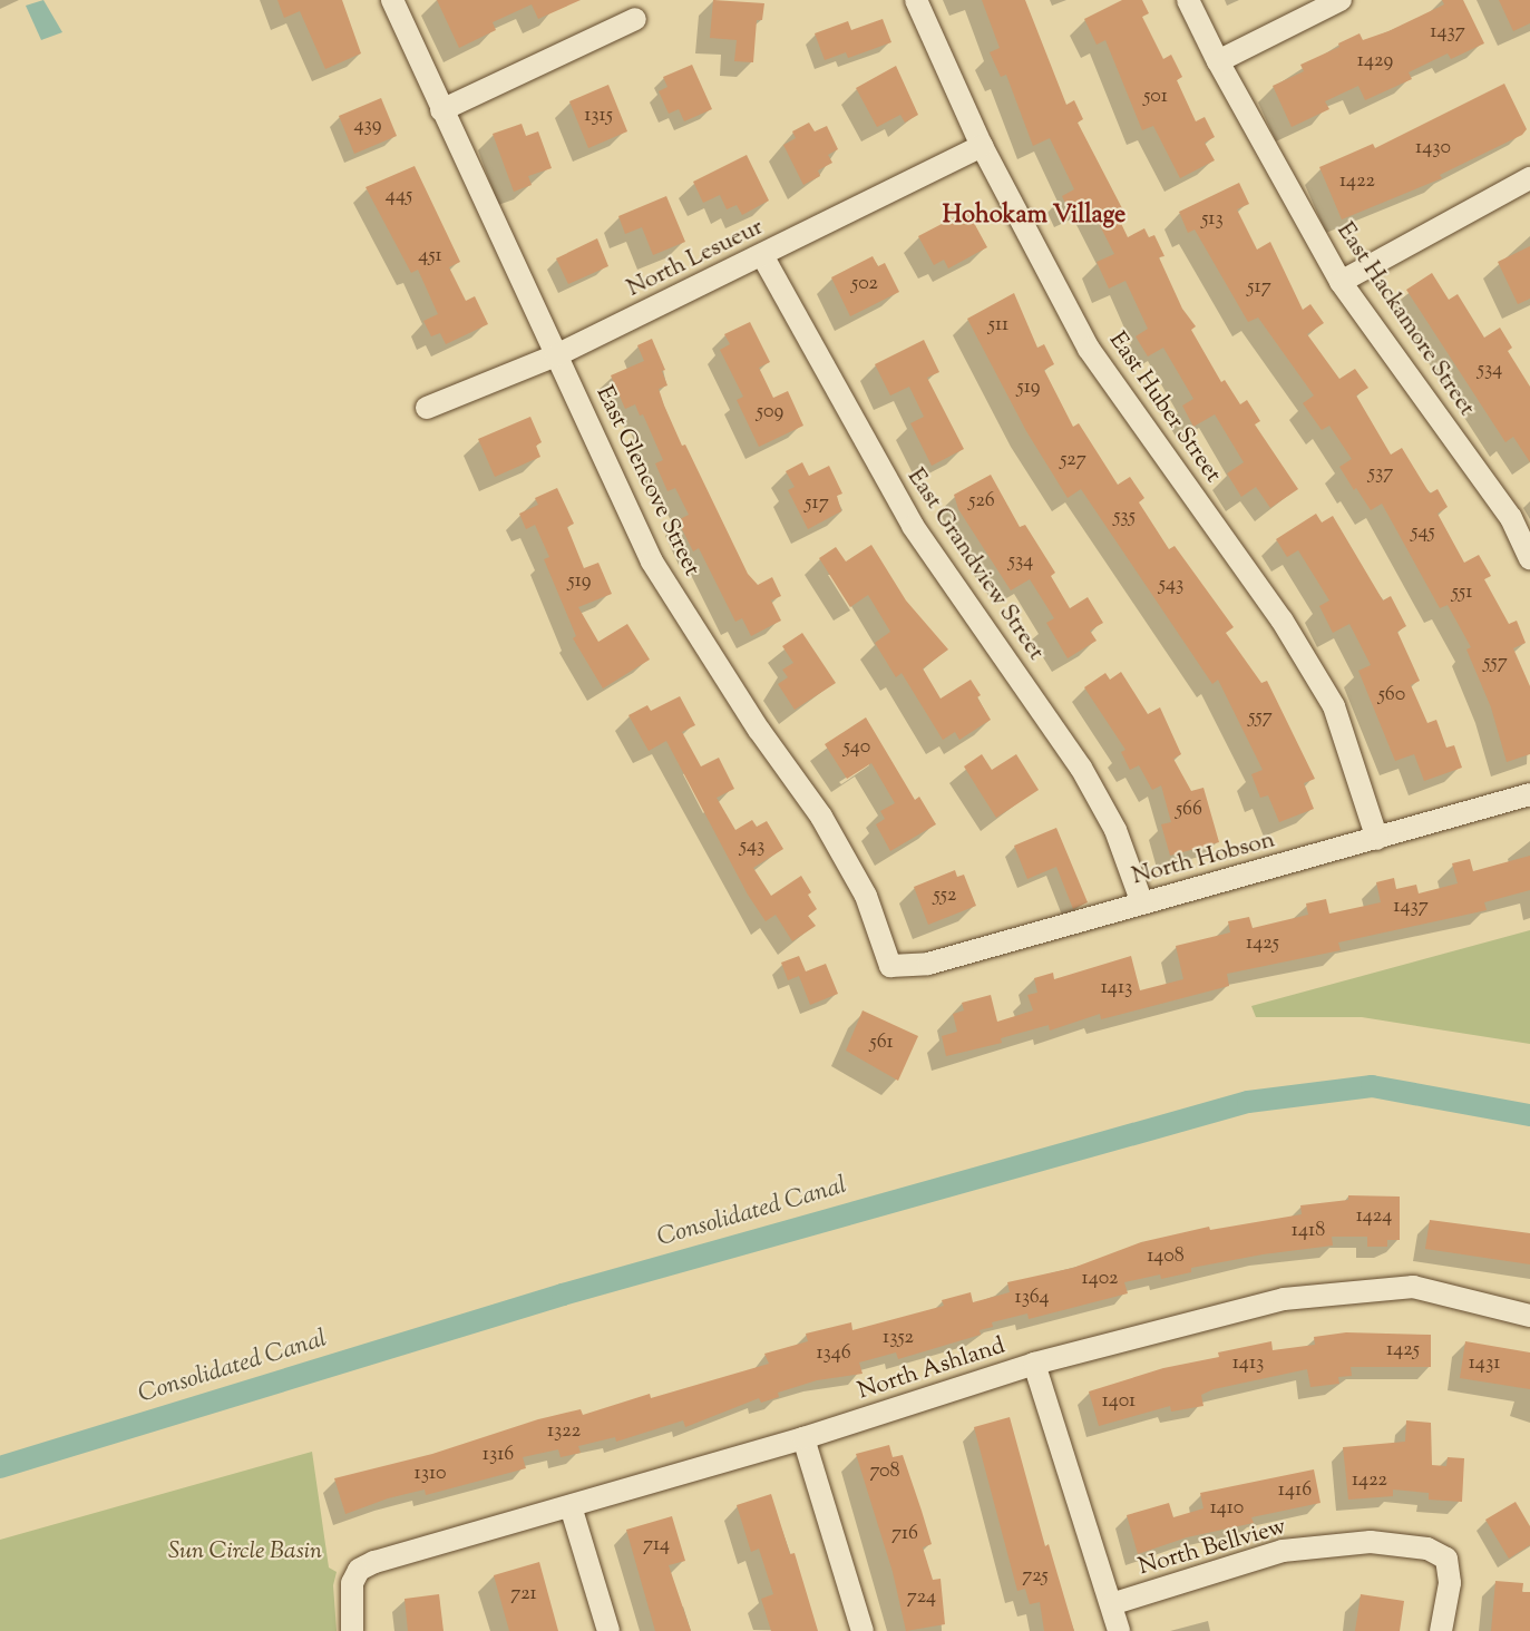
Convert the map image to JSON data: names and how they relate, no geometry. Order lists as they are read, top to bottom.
{
  "streets": {
    "street": [
      "North Lesueur",
      "East Hackamore Street",
      "East Huber Street",
      "East Glencove Street",
      "East Grandview Street",
      "North Hobson",
      "North Ashland",
      "North Bellview"
    ]
  },
  "crossings": [
    ["North Lesueur", "East Huber Street"],
    ["North Lesueur", "East Glencove Street"],
    ["North Lesueur", "East Grandview Street"],
    ["East Huber Street", "North Hobson"],
    ["East Glencove Street", "North Hobson"],
    ["East Grandview Street", "North Hobson"]
  ],
  "districts": ["Hohokam Village"],
  "water": ["Consolidated Canal"],
  "parks": ["Sun Circle Basin"],
  "house_numbers": [
    "1437",
    "1429",
    "501",
    "1315",
    "439",
    "1430",
    "1422",
    "445",
    "513",
    "451",
    "502",
    "517",
    "511",
    "534",
    "519",
    "509",
    "527",
    "537",
    "526",
    "517",
    "535",
    "545",
    "534",
    "519",
    "543",
    "551",
    "557",
    "560",
    "557",
    "540",
    "566",
    "543",
    "552",
    "1437",
    "1425",
    "1413",
    "561",
    "1424",
    "1418",
    "1408",
    "1402",
    "1364",
    "1352",
    "1425",
    "1346",
    "1413",
    "1431",
    "1401",
    "1322",
    "1316",
    "708",
    "1310",
    "1422",
    "1416",
    "1410",
    "716",
    "714",
    "725",
    "721",
    "724"
  ]
}
